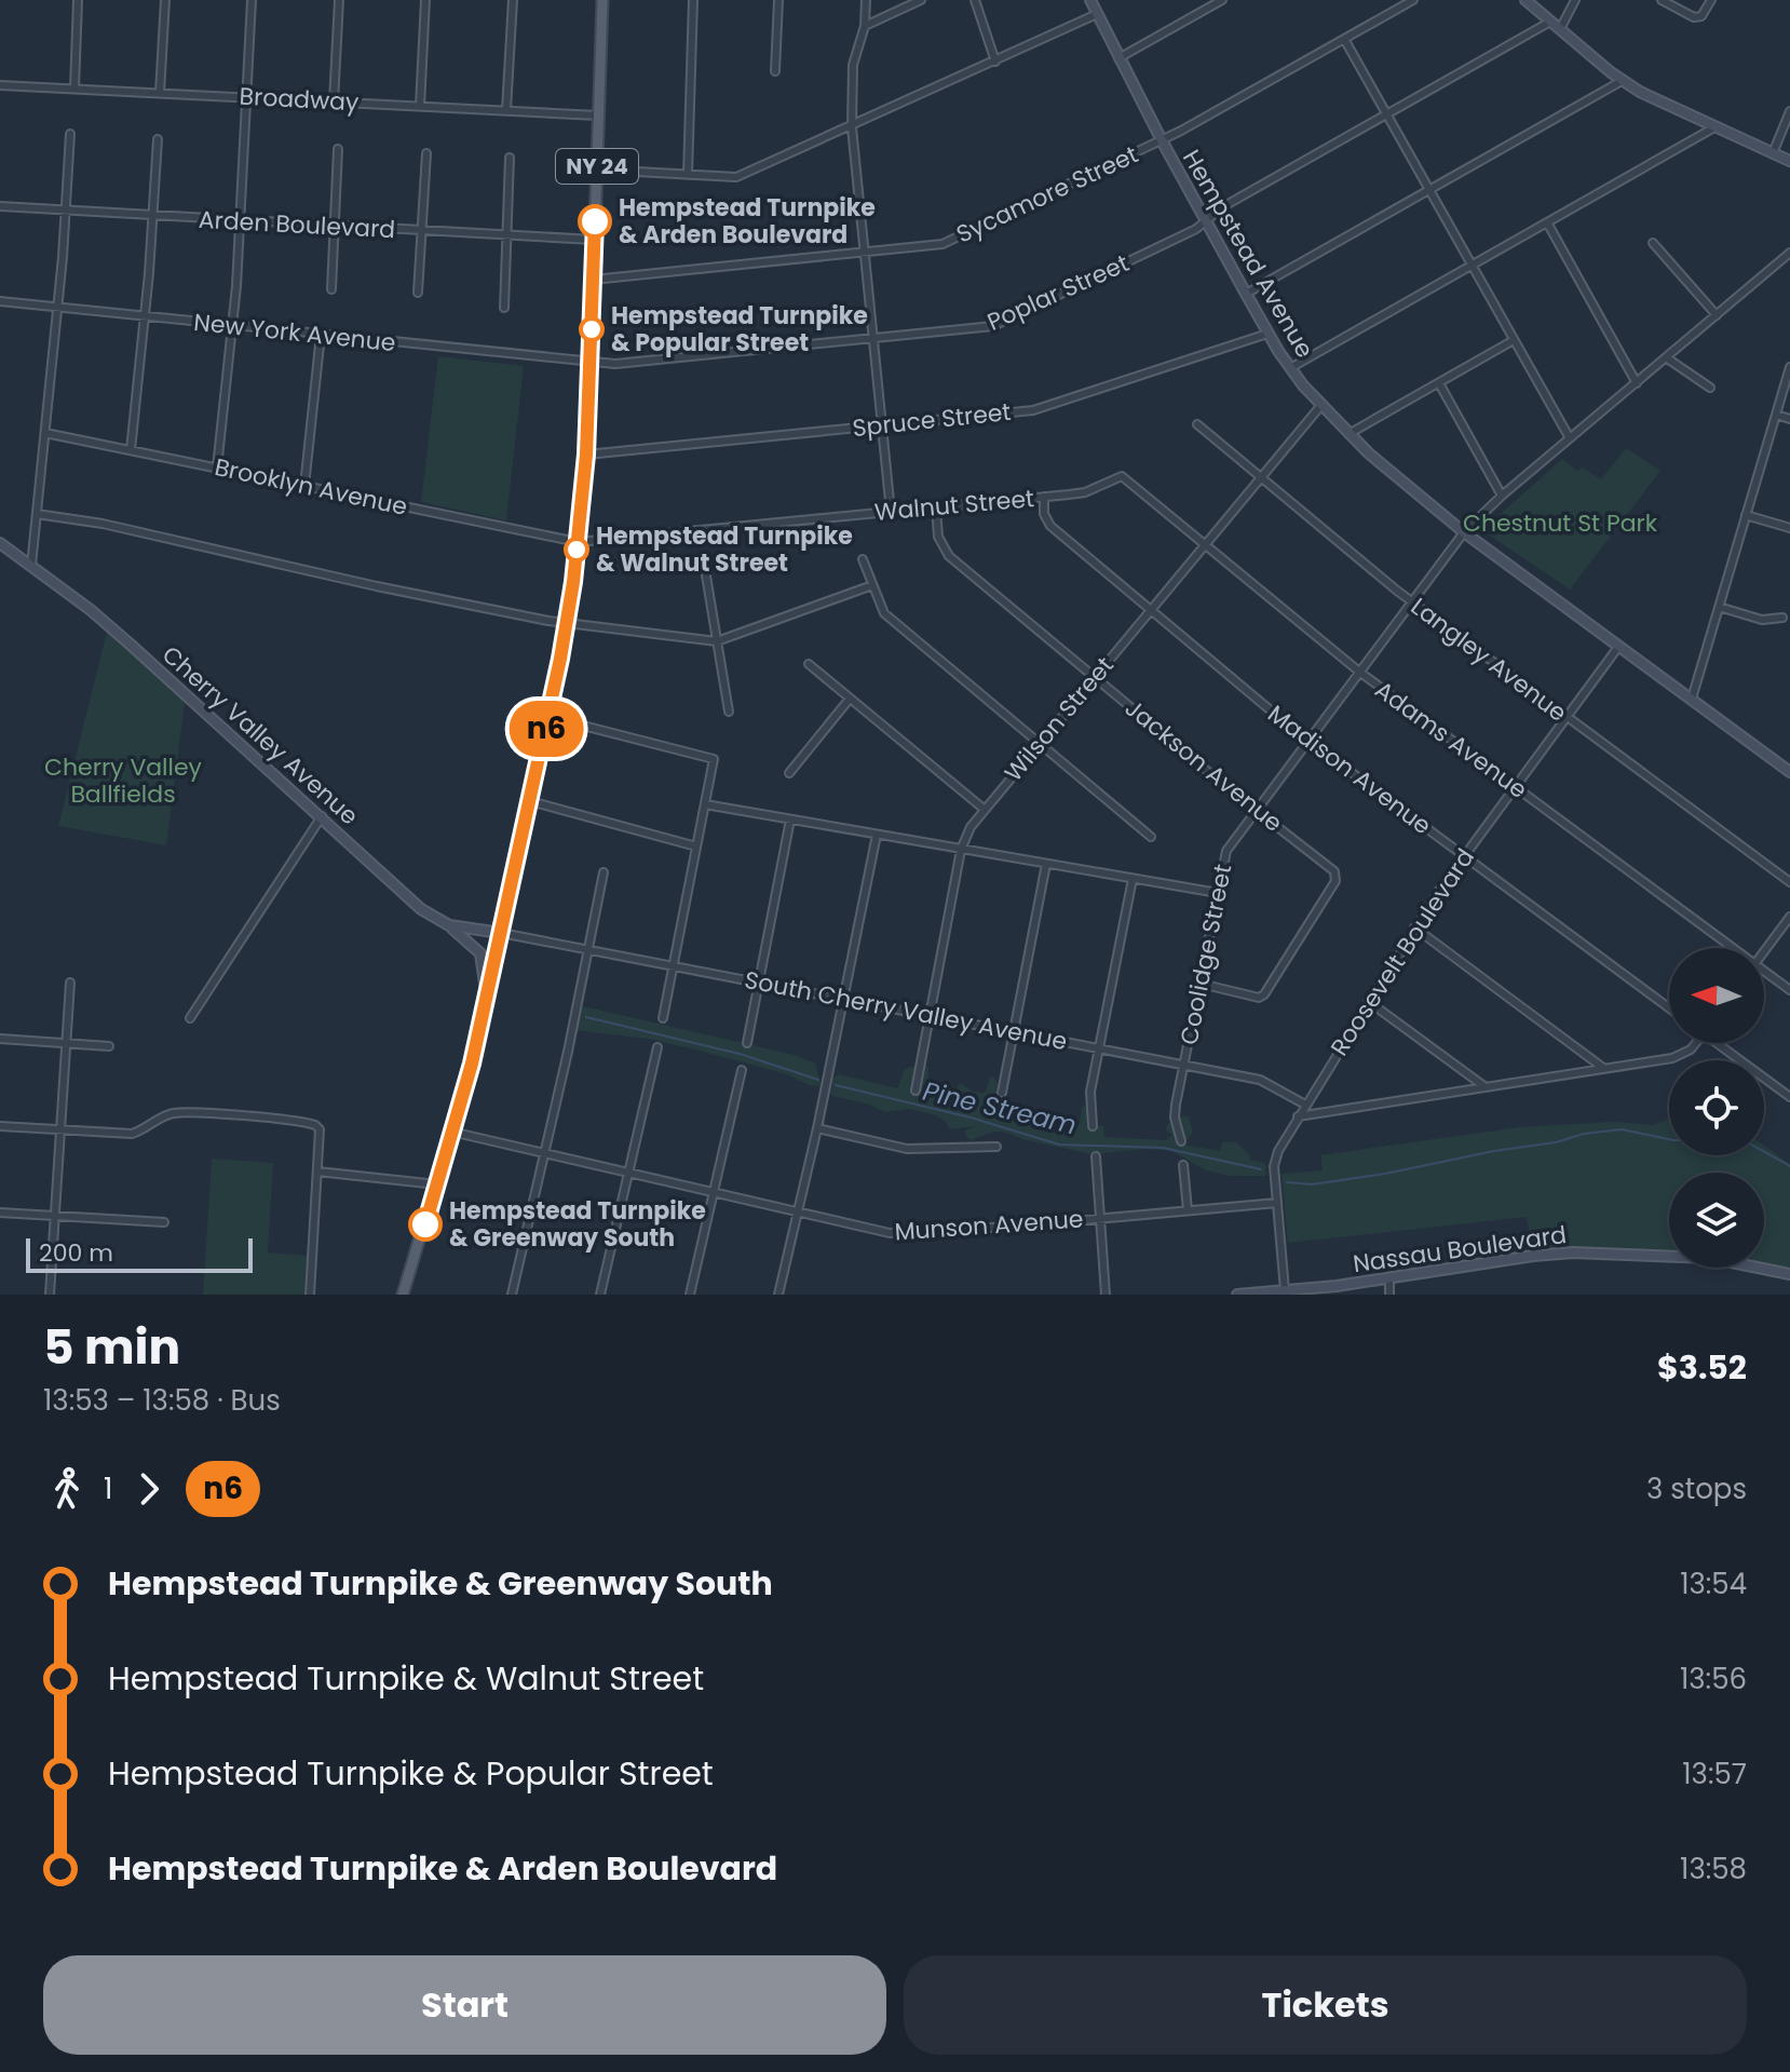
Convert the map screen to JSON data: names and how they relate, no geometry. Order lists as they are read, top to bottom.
{
  "streets": {
    "main road": [
      "NY 24",
      "Hempstead Avenue",
      "Cherry Valley Avenue",
      "Nassau Boulevard"
    ],
    "street": [
      "Broadway",
      "Sycamore Street",
      "Arden Boulevard",
      "Poplar Street",
      "New York Avenue",
      "Spruce Street",
      "Brooklyn Avenue",
      "Walnut Street",
      "Langley Avenue",
      "Wilson Street",
      "Adams Avenue",
      "Jackson Avenue",
      "Madison Avenue",
      "Roosevelt Boulevard",
      "Coolidge Street",
      "South Cherry Valley Avenue",
      "Munson Avenue"
    ]
  },
  "crossings": [
    ["Broadway", "NY 24"],
    ["NY 24", "Sycamore Street"],
    ["NY 24", "Arden Boulevard"],
    ["NY 24", "Poplar Street"],
    ["NY 24", "New York Avenue"],
    ["NY 24", "Spruce Street"],
    ["NY 24", "Brooklyn Avenue"],
    ["NY 24", "Walnut Street"],
    ["NY 24", "Cherry Valley Avenue"],
    ["NY 24", "South Cherry Valley Avenue"],
    ["NY 24", "Munson Avenue"],
    ["Sycamore Street", "Hempstead Avenue"],
    ["Hempstead Avenue", "Poplar Street"],
    ["Hempstead Avenue", "Spruce Street"],
    ["Hempstead Avenue", "Wilson Street"],
    ["Hempstead Avenue", "Roosevelt Boulevard"],
    ["Hempstead Avenue", "Coolidge Street"],
    ["Poplar Street", "New York Avenue"],
    ["Brooklyn Avenue", "Walnut Street"],
    ["Walnut Street", "Adams Avenue"],
    ["Walnut Street", "Jackson Avenue"],
    ["Walnut Street", "Madison Avenue"],
    ["Langley Avenue", "Wilson Street"],
    ["Langley Avenue", "Roosevelt Boulevard"],
    ["Langley Avenue", "Coolidge Street"],
    ["Wilson Street", "Adams Avenue"],
    ["Wilson Street", "Jackson Avenue"],
    ["Wilson Street", "Madison Avenue"],
    ["Wilson Street", "South Cherry Valley Avenue"],
    ["Cherry Valley Avenue", "South Cherry Valley Avenue"],
    ["Adams Avenue", "Roosevelt Boulevard"],
    ["Adams Avenue", "Coolidge Street"],
    ["Jackson Avenue", "Coolidge Street"],
    ["Madison Avenue", "Roosevelt Boulevard"],
    ["Madison Avenue", "Coolidge Street"],
    ["Roosevelt Boulevard", "South Cherry Valley Avenue"],
    ["Roosevelt Boulevard", "Munson Avenue"],
    ["Roosevelt Boulevard", "Nassau Boulevard"],
    ["Coolidge Street", "South Cherry Valley Avenue"]
  ],
  "water": ["Pine Stream"],
  "parks": ["Chestnut St Park", "Cherry Valley Ballfields"],
  "places": [
    "Hempstead Turnpike & Arden Boulevard",
    "Hempstead Turnpike & Popular Street",
    "Hempstead Turnpike & Walnut Street",
    "Hempstead Turnpike & Greenway South"
  ],
  "lines": ["bus line n6"],
  "scale_bar": "200 m",
  "north": "left",
  "page": {
    "on_map": "n6",
    "scale": "200 m",
    "heading": ["5 min", "13:53 – 13:58 · Bus", "$3.52"],
    "legs": ["1", "n6", "3 stops"],
    "list": [
      {
        "name": "Hempstead Turnpike & Greenway South",
        "value": "13:54"
      },
      {
        "name": "Hempstead Turnpike & Walnut Street",
        "value": "13:56"
      },
      {
        "name": "Hempstead Turnpike & Popular Street",
        "value": "13:57"
      },
      {
        "name": "Hempstead Turnpike & Arden Boulevard",
        "value": "13:58"
      }
    ],
    "buttons": ["Start", "Tickets"]
  }
}
